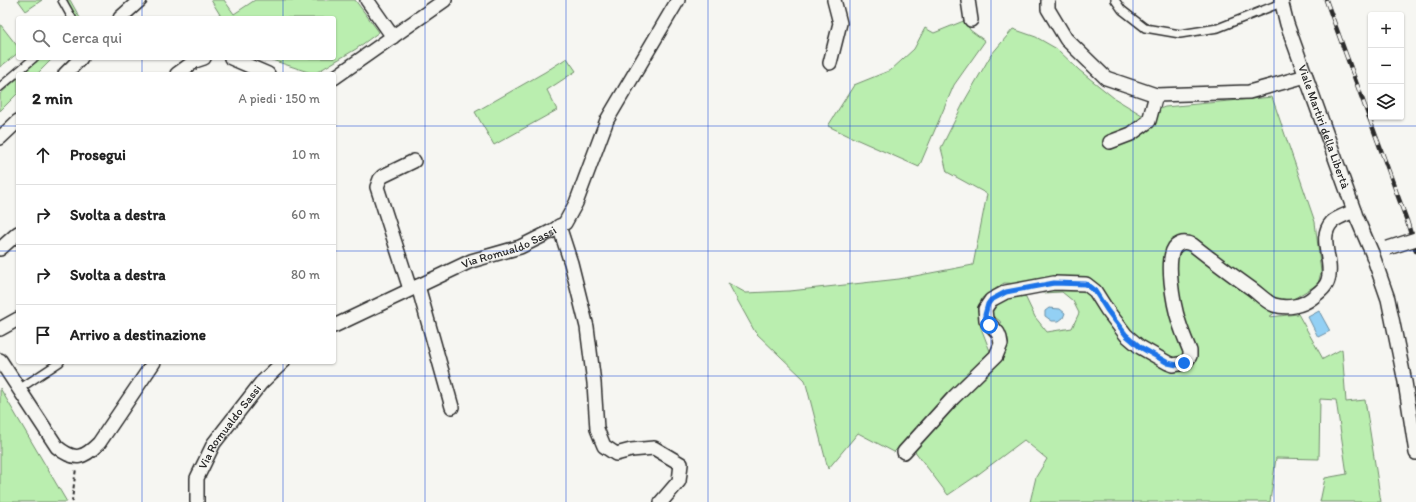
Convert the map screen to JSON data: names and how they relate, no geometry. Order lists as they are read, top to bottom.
{
  "streets": {
    "street": ["Viale Martiri della Libertà", "Via Romualdo Sassi"]
  },
  "page": {
    "map_buttons": ["+", "−"],
    "search": "Cerca qui",
    "heading": ["2 min", "A piedi · 150 m"],
    "list": [
      ["Prosegui", "10 m"],
      ["Svolta a destra", "60 m"],
      ["Svolta a destra", "80 m"],
      "Arrivo a destinazione"
    ]
  }
}
